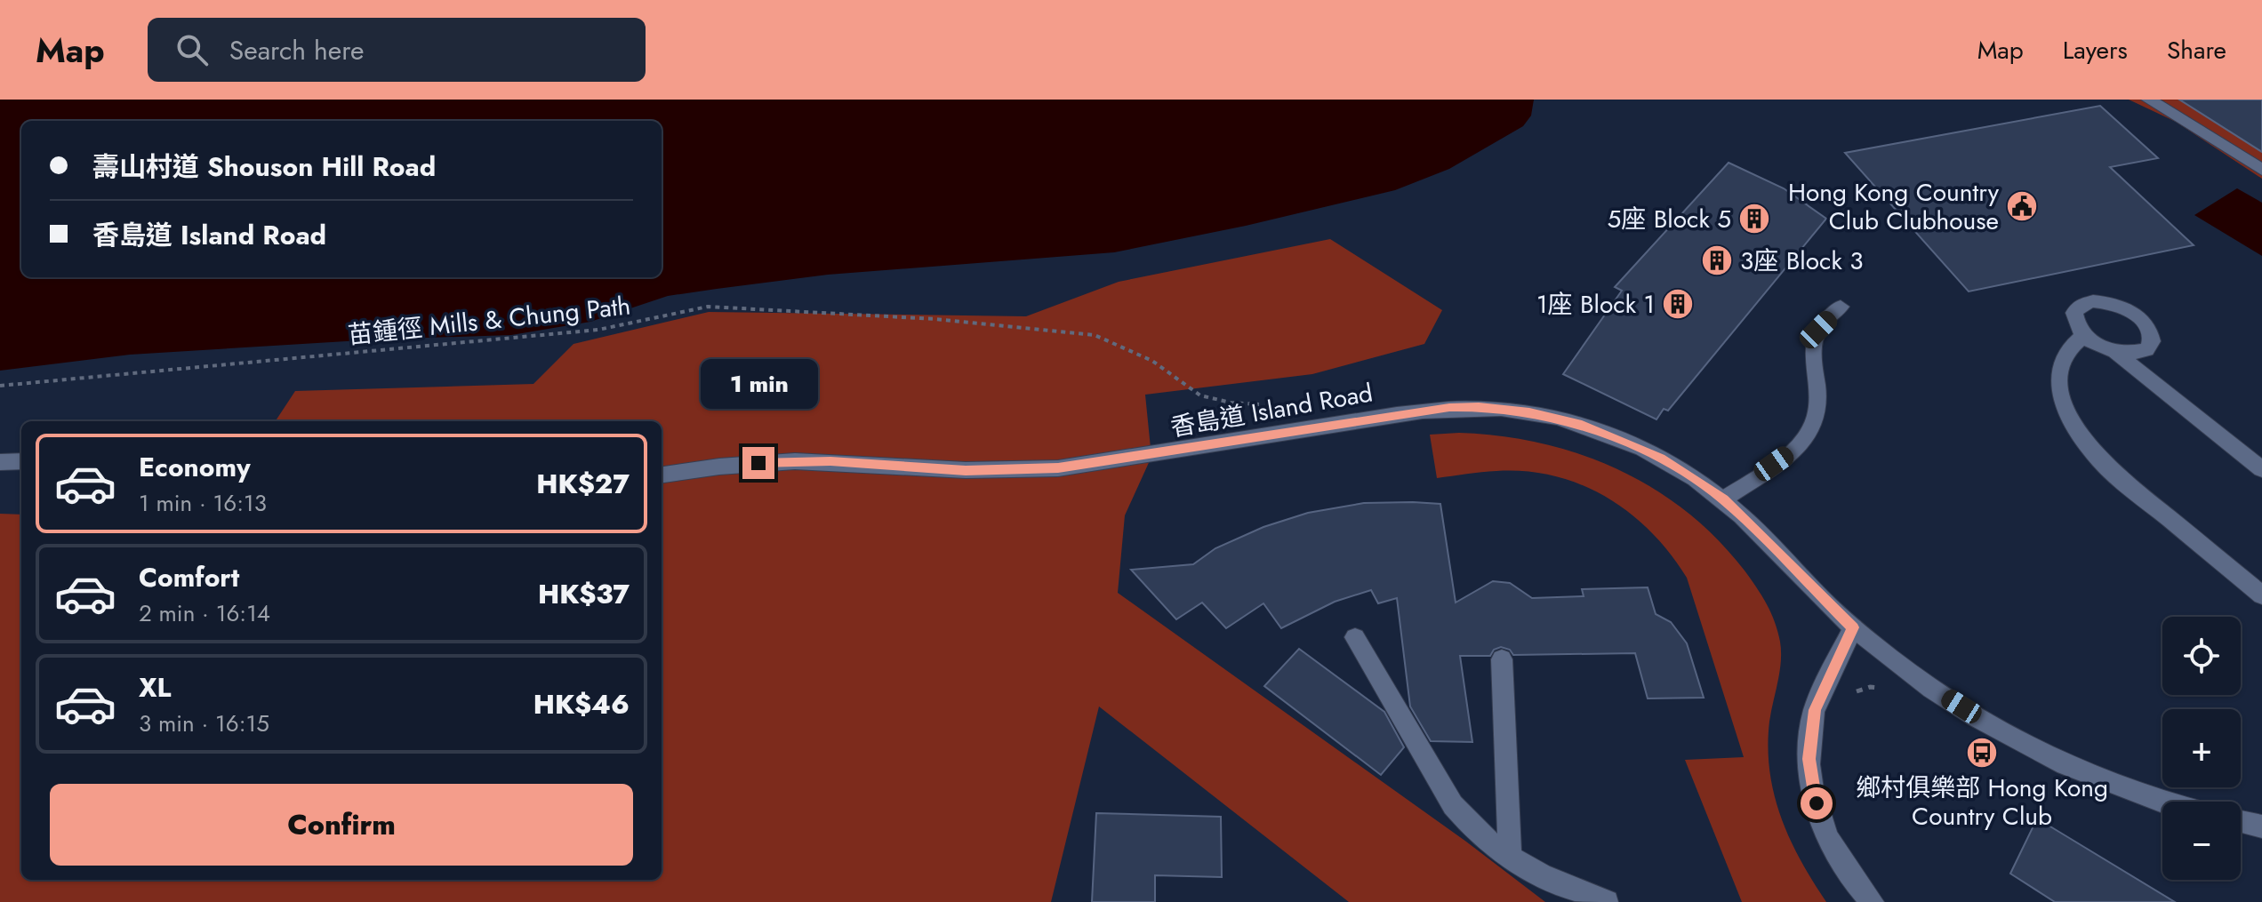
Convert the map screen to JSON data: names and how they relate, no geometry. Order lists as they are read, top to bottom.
{
  "streets": {
    "main road": ["香島道 Island Road"],
    "path": ["苗鍾徑 Mills & Chung Path"]
  },
  "places": {
    "public building": ["Hong Kong Country Club Clubhouse"],
    "building": ["5座 Block 5", "3座 Block 3", "1座 Block 1"],
    "bus stop": ["鄉村俱樂部 Hong Kong Country Club"]
  },
  "page": {
    "header": "Map",
    "search": "Search here",
    "nav": ["Map", "Layers", "Share"],
    "banner": ["壽山村道 Shouson Hill Road", "香島道 Island Road"],
    "bubble": "1 min",
    "list": [
      {
        "name": "Economy",
        "note": "1 min · 16:13",
        "value": "HK$27"
      },
      {
        "name": "Comfort",
        "note": "2 min · 16:14",
        "value": "HK$37"
      },
      {
        "name": "XL",
        "note": "3 min · 16:15",
        "value": "HK$46"
      }
    ],
    "map_buttons": ["+", "−"],
    "buttons": "Confirm"
  }
}
